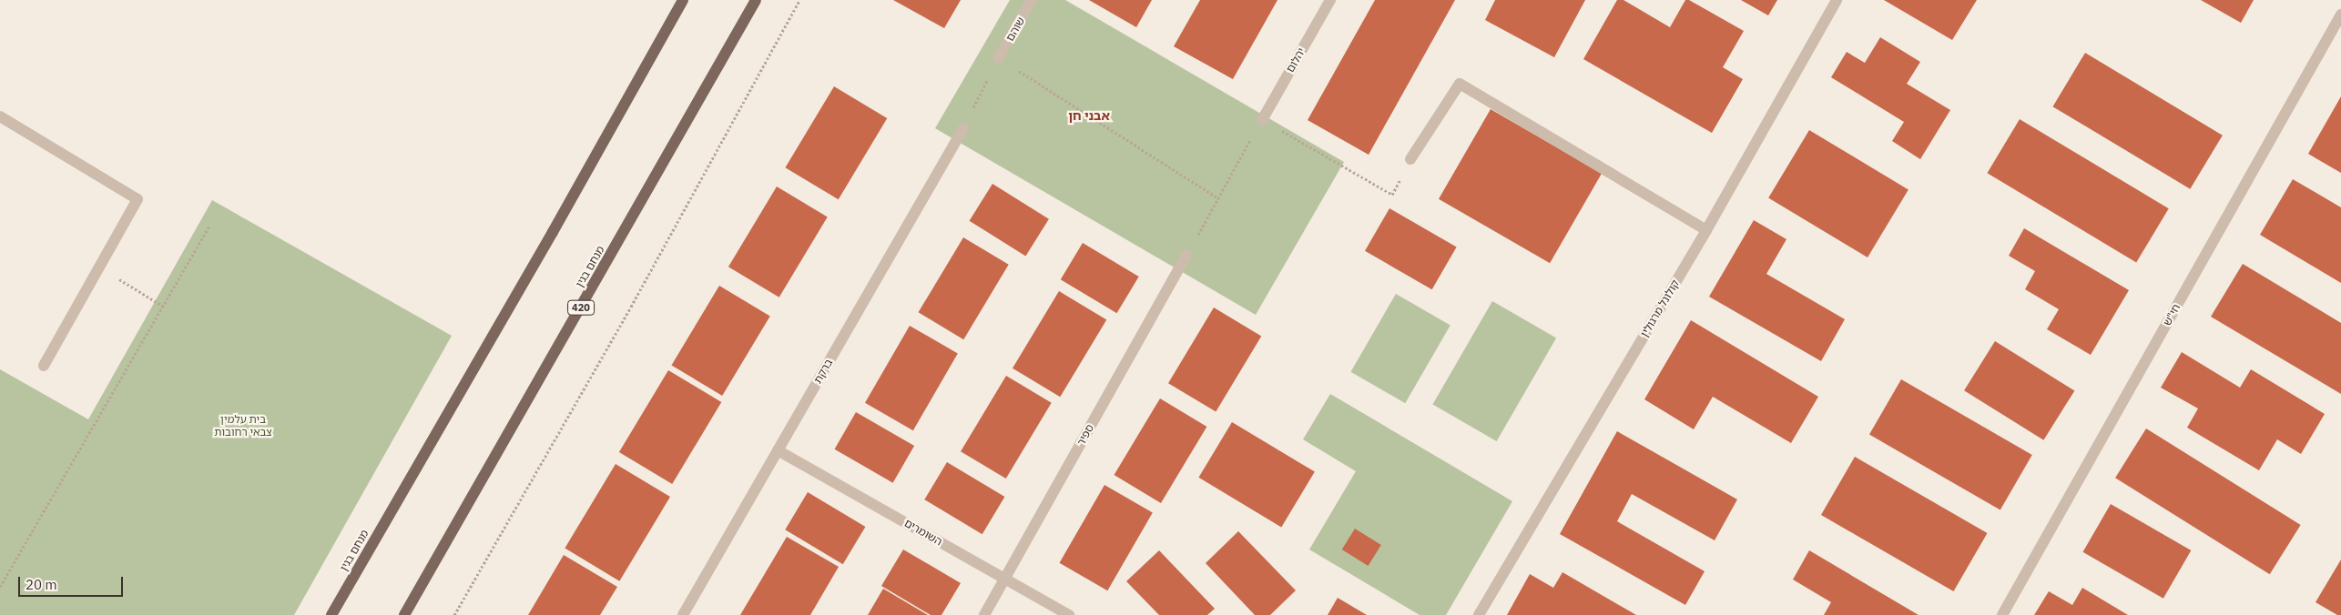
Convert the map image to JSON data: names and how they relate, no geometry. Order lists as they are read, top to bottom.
{
  "streets": {
    "main road": ["מנחם בגין", "420"],
    "street": [
      "שוהם",
      "יהלום",
      "קולונל מרגולין",
      "חי\"ש",
      "ברקת",
      "ספיר",
      "השומרים"
    ]
  },
  "crossings": [
    ["ברקת", "השומרים"],
    ["ספיר", "השומרים"]
  ],
  "districts": ["אבני חן"],
  "parks": ["בית עלמין צבאי רחובות"],
  "scale_bar": "20 m"
}
